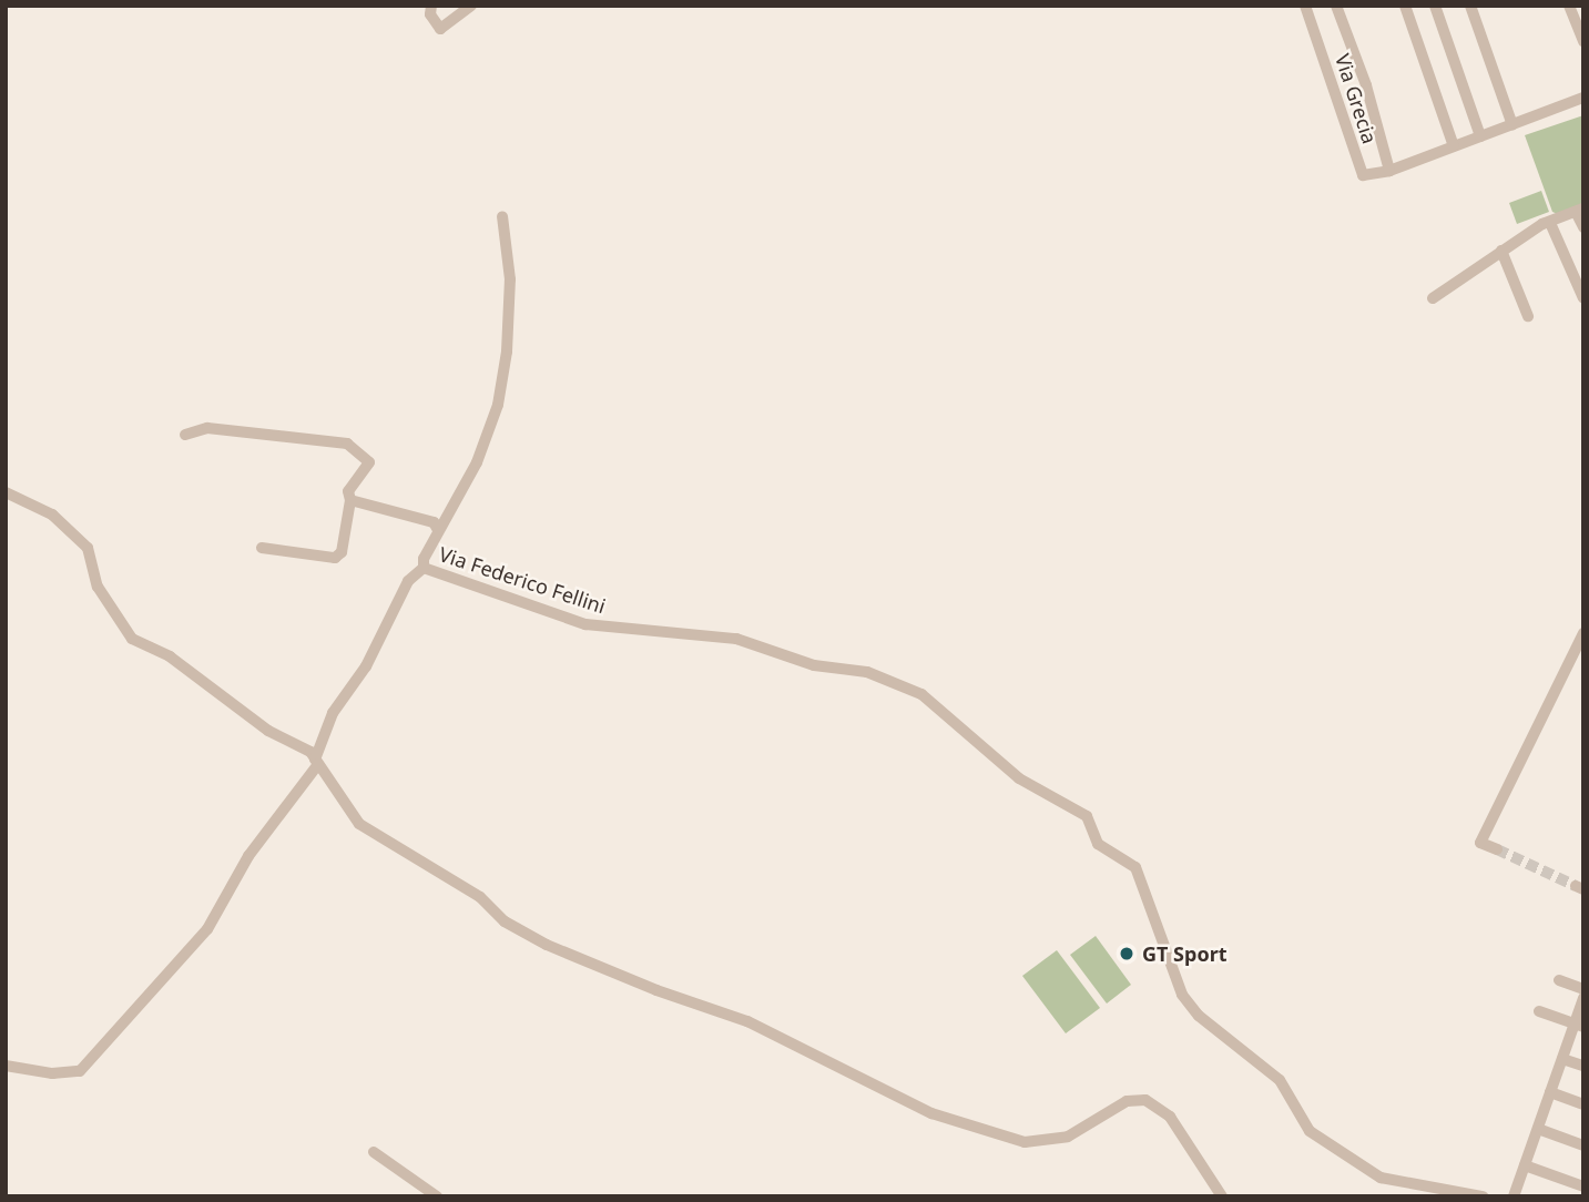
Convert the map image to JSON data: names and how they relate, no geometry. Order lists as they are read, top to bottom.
{
  "streets": {
    "street": ["Via Grecia", "Via Federico Fellini"]
  },
  "places": ["GT Sport"]
}
